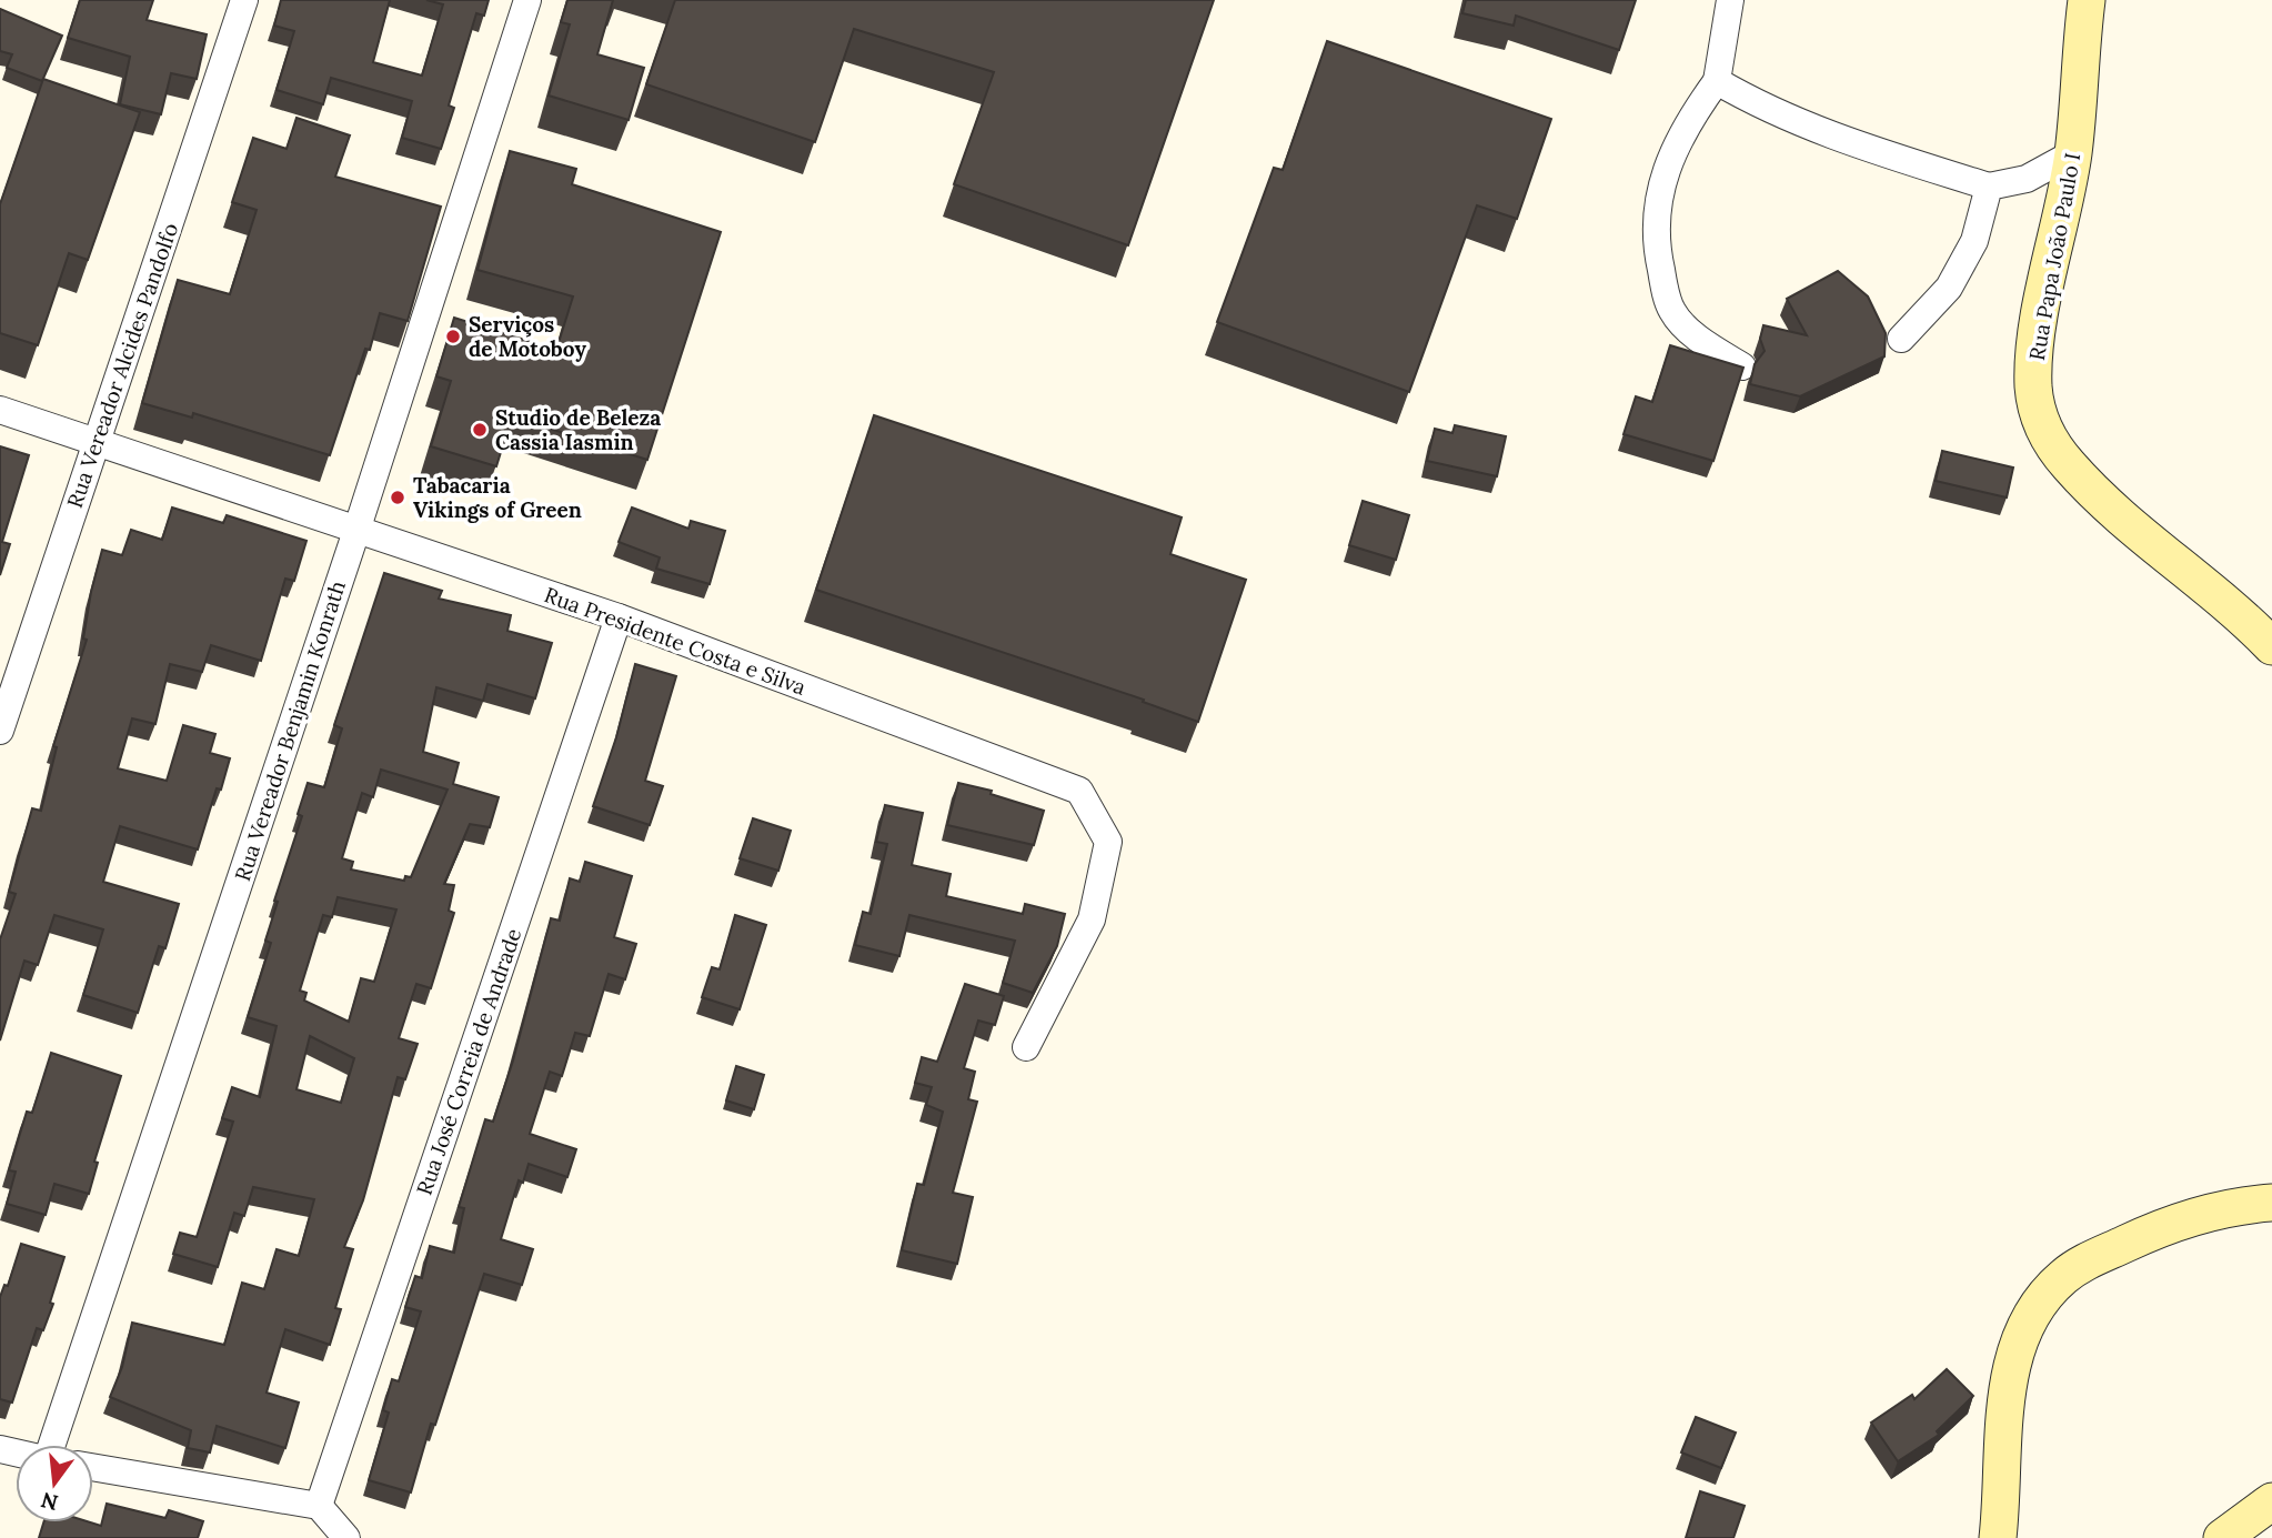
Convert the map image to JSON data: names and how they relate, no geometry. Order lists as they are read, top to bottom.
{
  "streets": {
    "street": [
      "Rua Papa João Paulo I",
      "Rua Vereador Alcides Pandolfo",
      "Rua Presidente Costa e Silva",
      "Rua Vereador Benjamin Konrath",
      "Rua José Correia de Andrade"
    ]
  },
  "crossings": [
    ["Rua Vereador Alcides Pandolfo", "Rua Presidente Costa e Silva"],
    ["Rua Presidente Costa e Silva", "Rua Vereador Benjamin Konrath"],
    ["Rua Presidente Costa e Silva", "Rua José Correia de Andrade"]
  ],
  "places": ["Serviços de Motoboy", "Studio de Beleza Cassia Iasmin", "Tabacaria Vikings of Green"],
  "north": "bottom"
}
